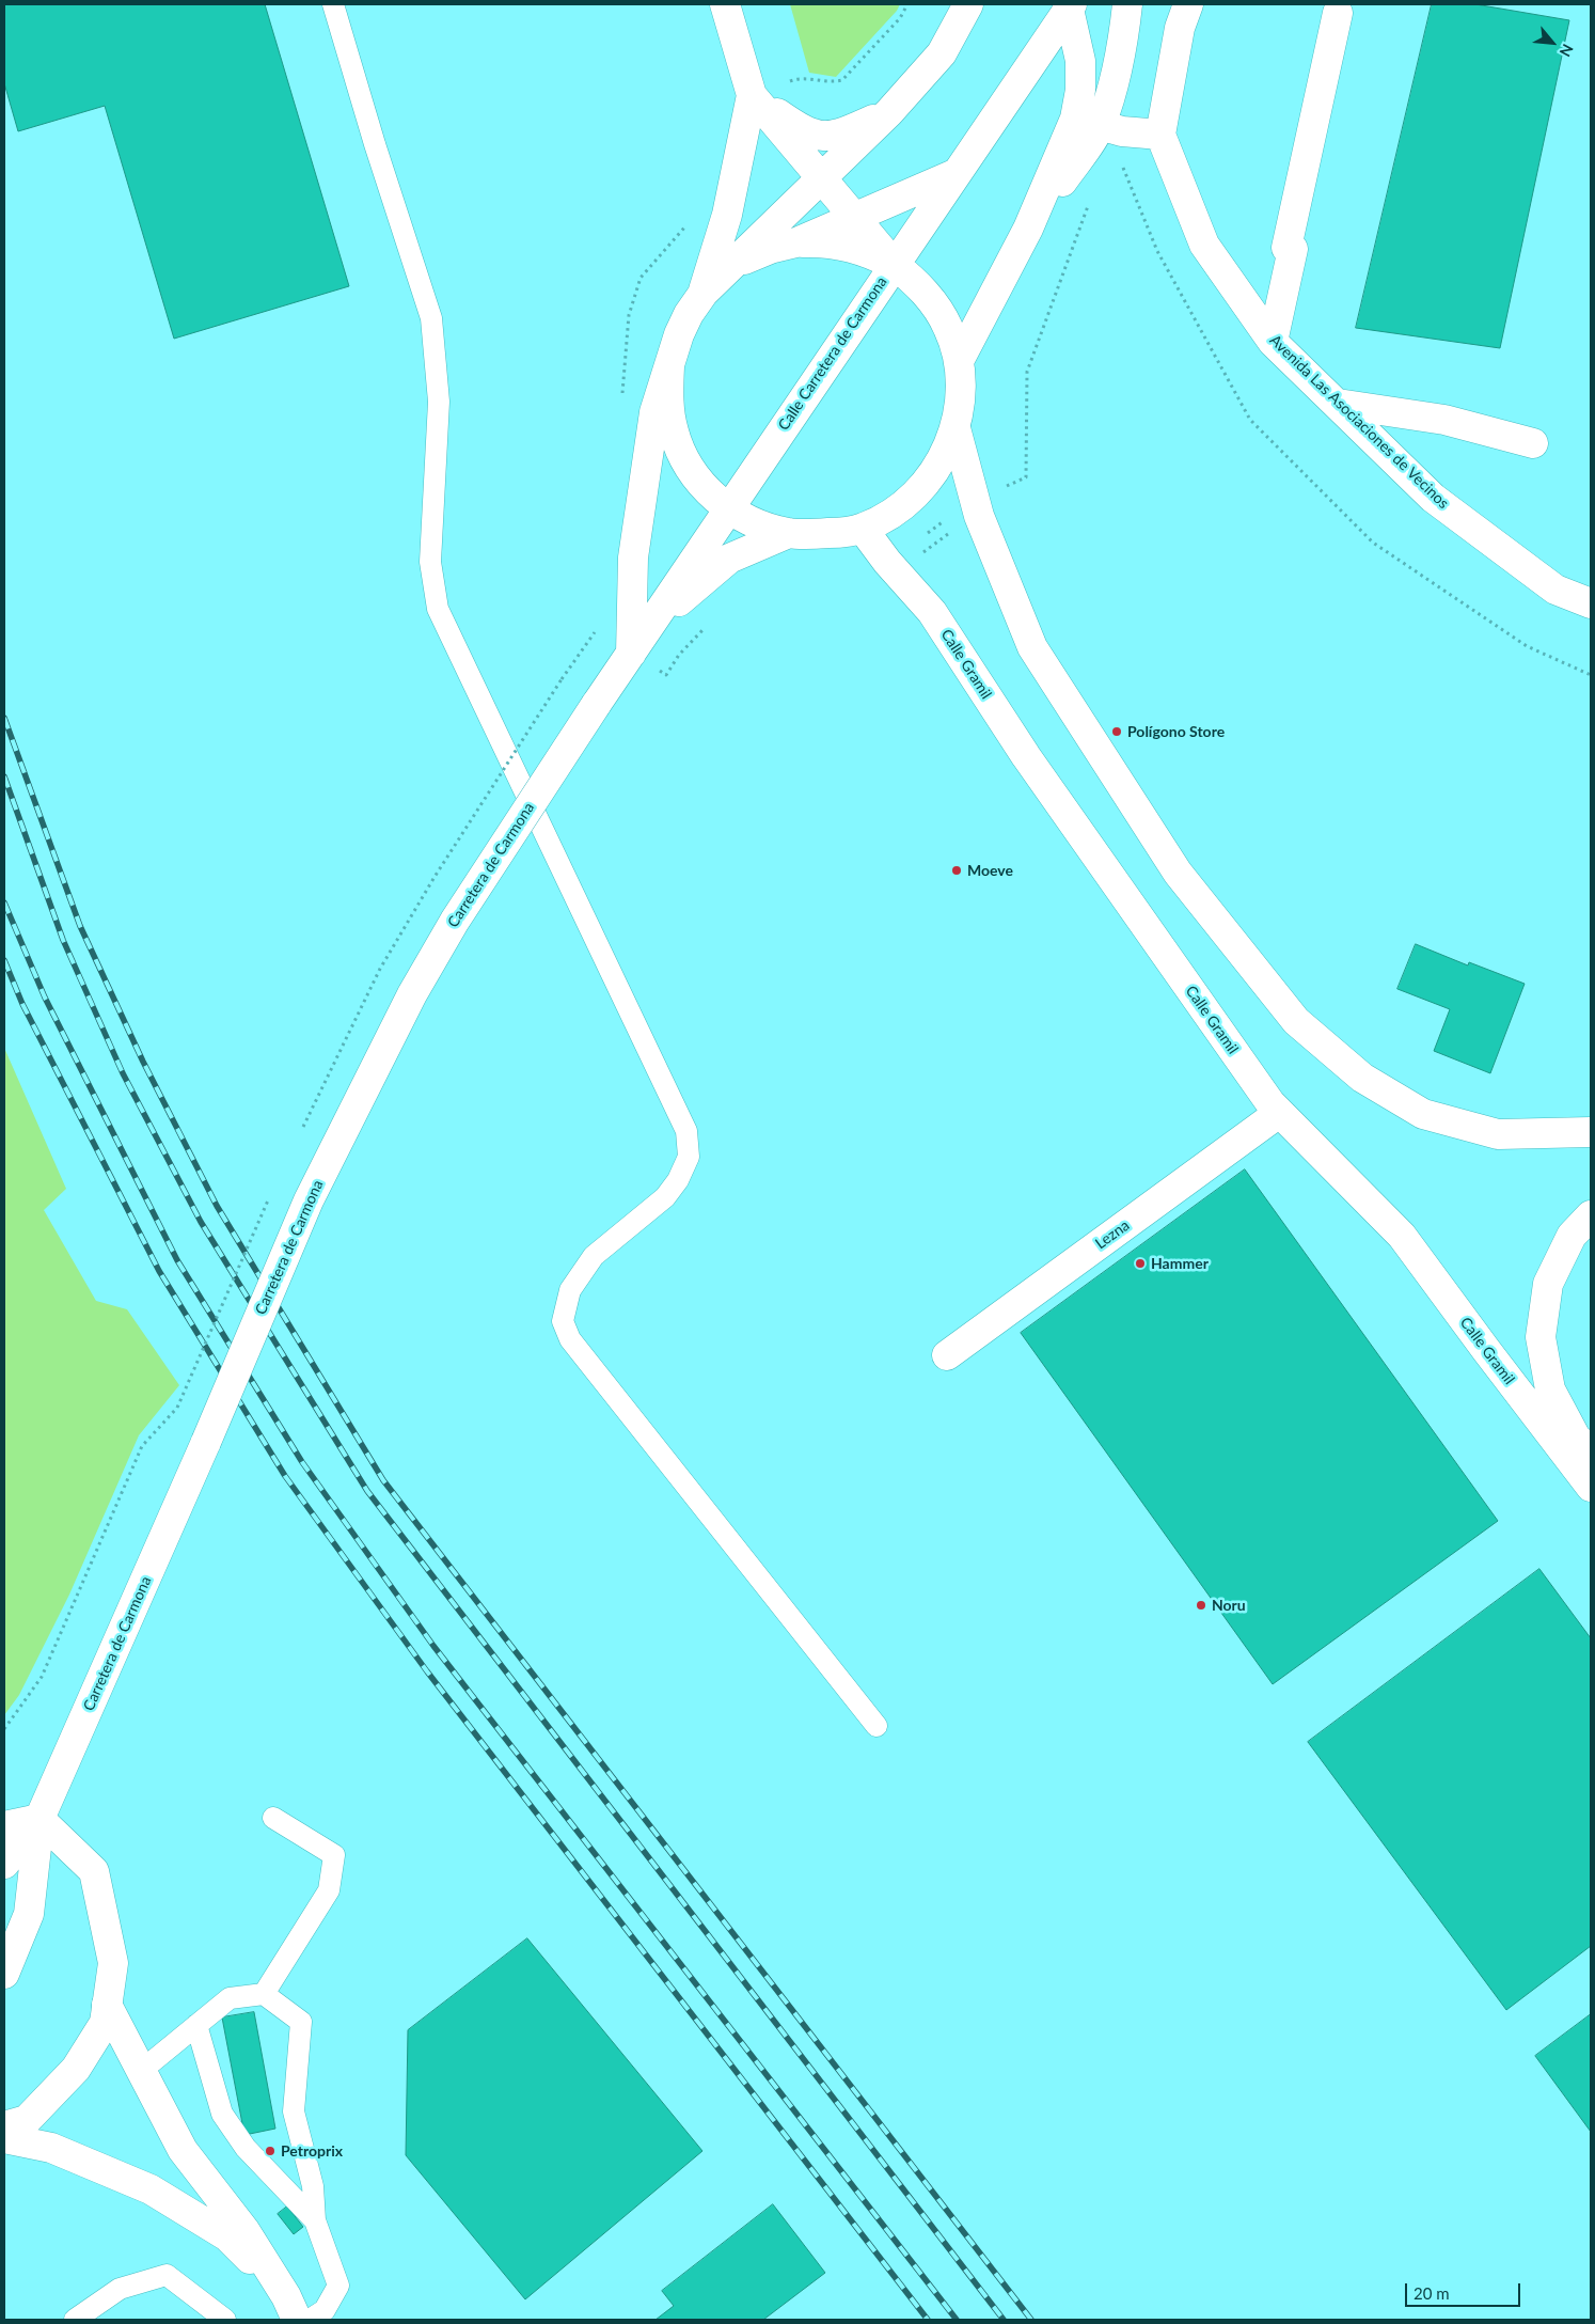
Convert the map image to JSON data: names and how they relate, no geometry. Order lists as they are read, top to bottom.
{
  "streets": {
    "street": [
      "Calle Carretera de Carmona",
      "Avenida Las Asociaciones de Vecinos",
      "Calle Gramil",
      "Carretera de Carmona",
      "Lezna"
    ]
  },
  "crossings": [
    ["Calle Carretera de Carmona", "Carretera de Carmona"],
    ["Calle Gramil", "Lezna"]
  ],
  "places": [
    "Polígono Store",
    "Moeve",
    "Hammer",
    "Noru",
    "Petroprix"
  ],
  "scale_bar": "20 m",
  "north": "bottom right"
}
